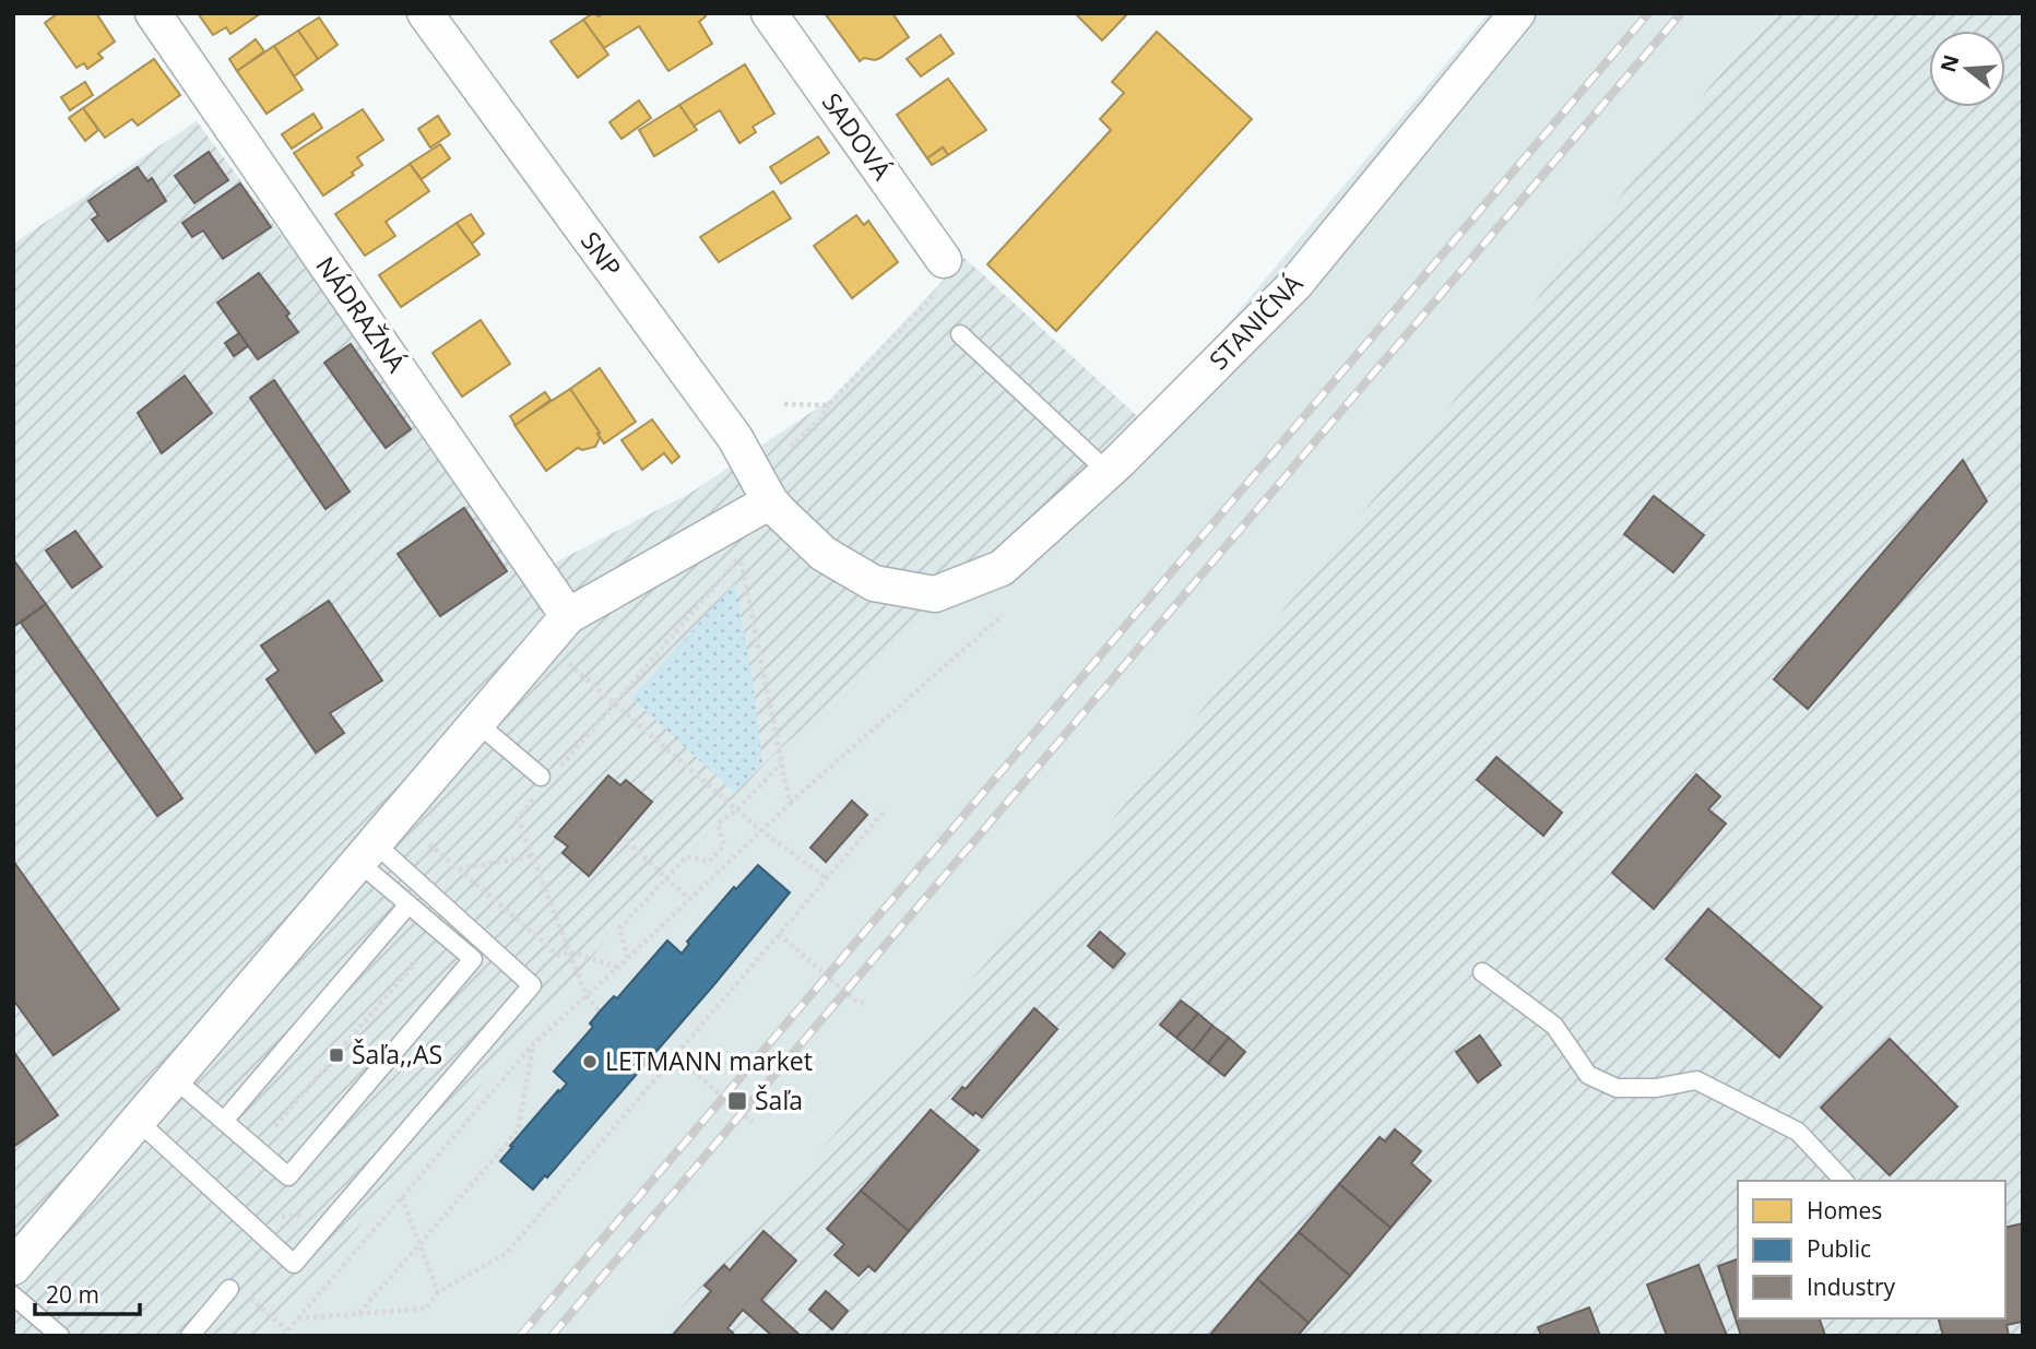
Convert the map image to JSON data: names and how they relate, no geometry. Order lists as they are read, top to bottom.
{
  "streets": {
    "street": [
      "SADOVÁ",
      "SNP",
      "NÁDRAŽNÁ",
      "STANIČNÁ"
    ]
  },
  "crossings": [
    ["SNP", "STANIČNÁ"]
  ],
  "places": {
    "transit": ["Šaľa,,AS", "Šaľa"],
    "other": ["LETMANN market"]
  },
  "legend": ["Homes", "Public", "Industry"],
  "scale_bar": "20 m",
  "north": "left"
}
